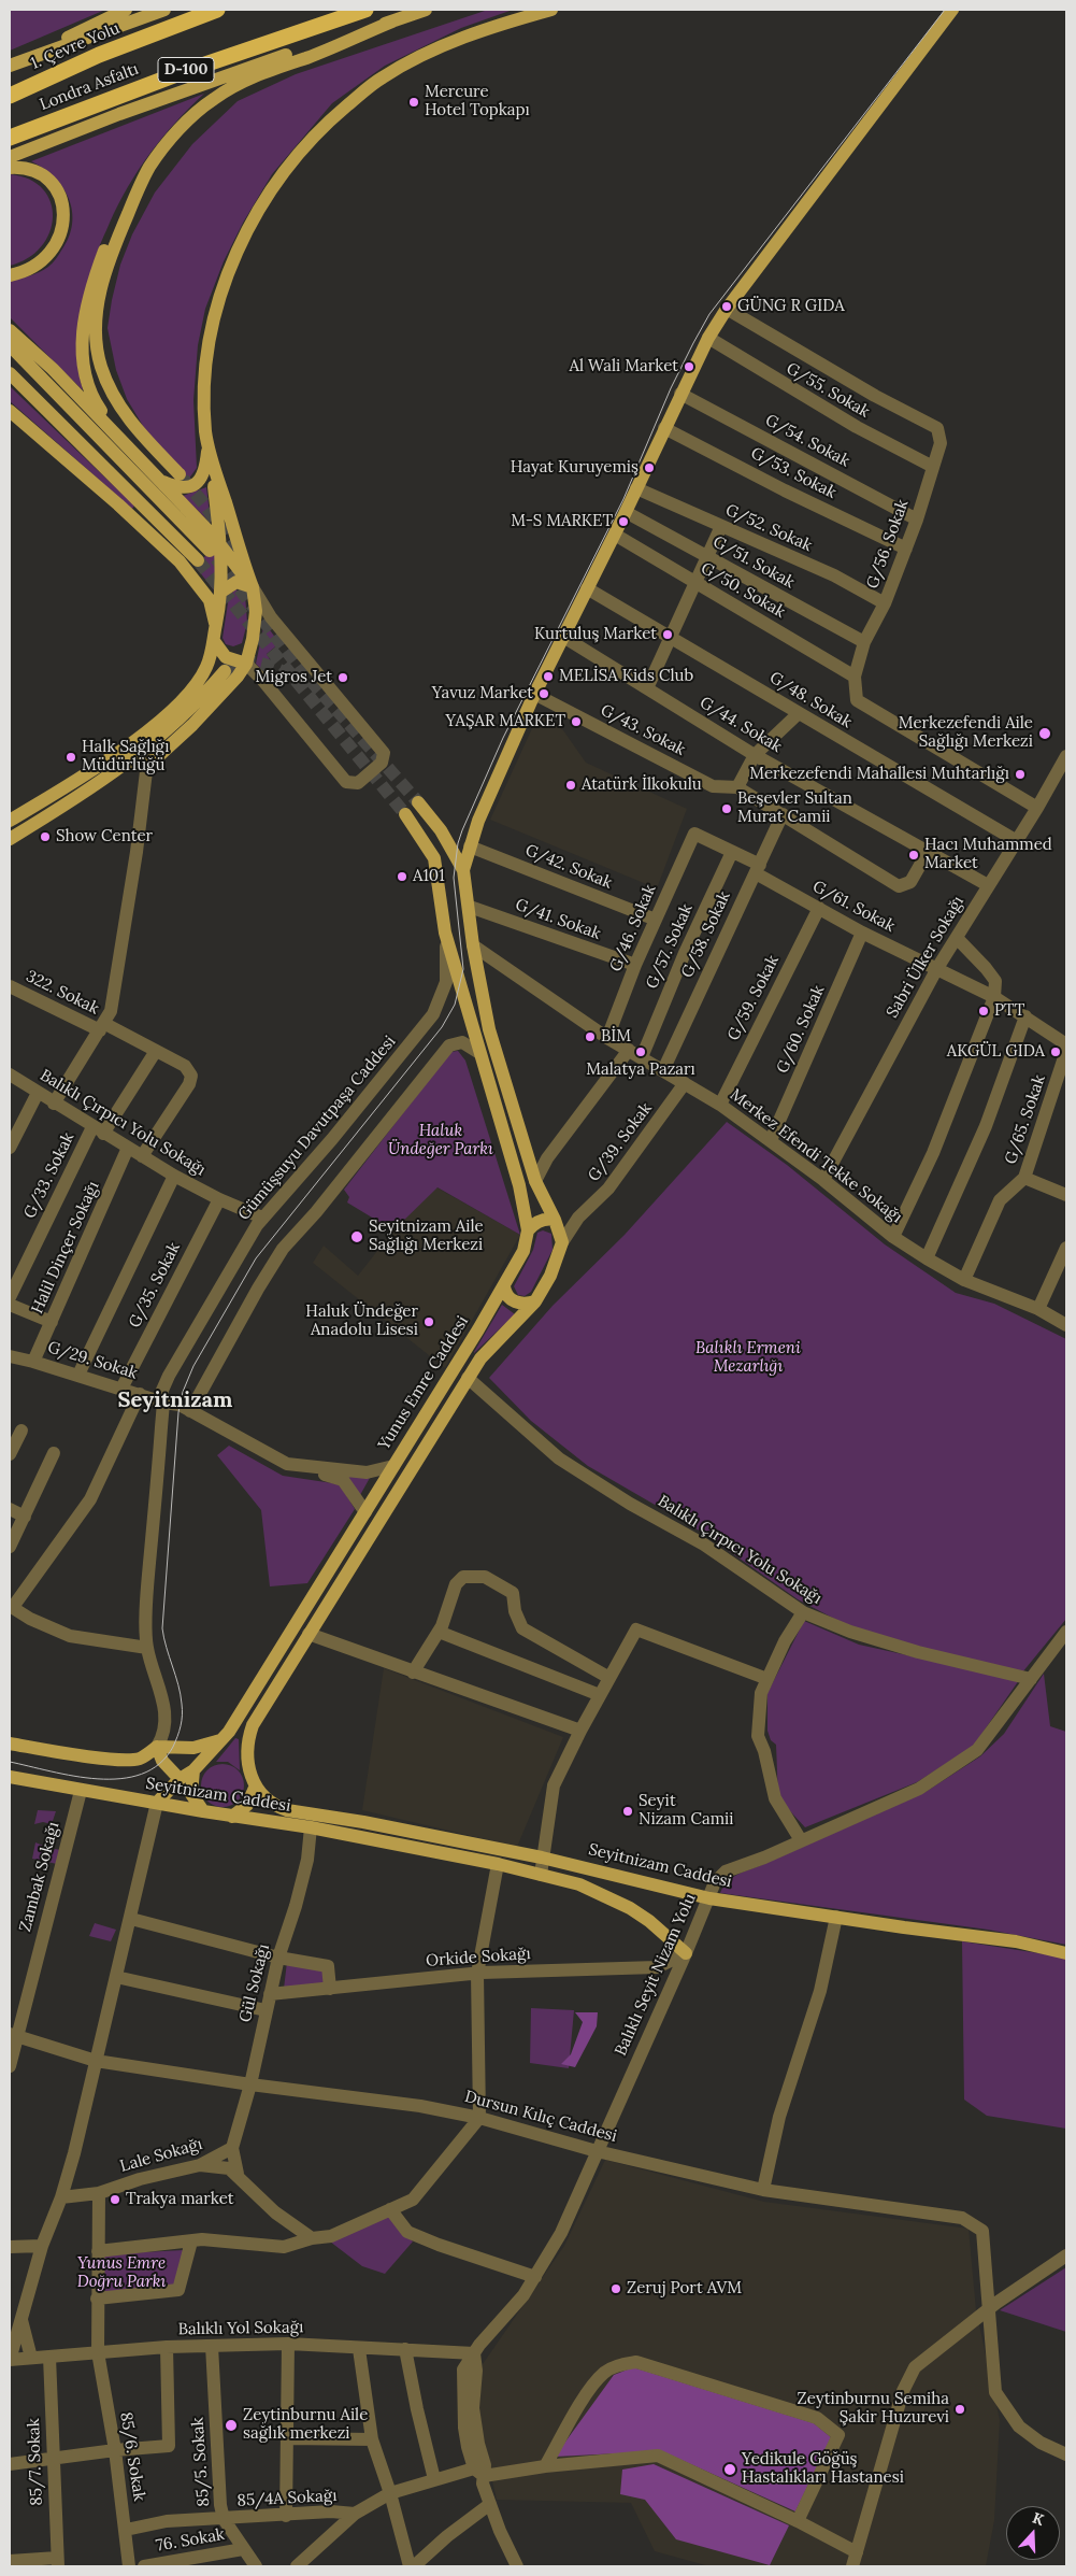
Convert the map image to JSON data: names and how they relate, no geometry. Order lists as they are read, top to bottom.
{
  "streets": {
    "highway": ["1. Çevre Yolu", "D-100", "Londra Asfaltı"],
    "main road": ["Yunus Emre Caddesi", "Seyitnizam Caddesi"],
    "street": [
      "G/55. Sokak",
      "G/54. Sokak",
      "G/53. Sokak",
      "G/52. Sokak",
      "G/56. Sokak",
      "G/51. Sokak",
      "G/50. Sokak",
      "G/48. Sokak",
      "G/44. Sokak",
      "G/43. Sokak",
      "G/42. Sokak",
      "G/61. Sokak",
      "G/41. Sokak",
      "G/46. Sokak",
      "G/58. Sokak",
      "G/57. Sokak",
      "Sabri Ülker Sokağı",
      "322. Sokak",
      "G/59. Sokak",
      "G/60. Sokak",
      "G/65. Sokak",
      "Balıklı Çırpıcı Yolu Sokağı",
      "Gümüşsuyu Davutpaşa Caddesi",
      "G/39. Sokak",
      "Merkez Efendi Tekke Sokağı",
      "G/33. Sokak",
      "Halil Dinçer Sokağı",
      "G/35. Sokak",
      "G/29. Sokak",
      "Zambak Sokağı",
      "Orkide Sokağı",
      "Balıklı Seyit Nizam Yolu",
      "Gül Sokağı",
      "Dursun Kılıç Caddesi",
      "Lale Sokağı",
      "Balıklı Yol Sokağı",
      "85/6. Sokak",
      "85/7. Sokak",
      "85/5. Sokak",
      "85/4A Sokağı",
      "76. Sokak"
    ]
  },
  "crossings": [
    ["G/55. Sokak", "G/56. Sokak"],
    ["G/54. Sokak", "G/56. Sokak"],
    ["G/53. Sokak", "G/56. Sokak"],
    ["G/52. Sokak", "G/56. Sokak"],
    ["G/56. Sokak", "G/51. Sokak"],
    ["G/56. Sokak", "G/50. Sokak"],
    ["G/56. Sokak", "Sabri Ülker Sokağı"],
    ["G/48. Sokak", "Sabri Ülker Sokağı"],
    ["G/44. Sokak", "Sabri Ülker Sokağı"],
    ["G/42. Sokak", "G/46. Sokak"],
    ["G/61. Sokak", "G/58. Sokak"],
    ["G/61. Sokak", "Sabri Ülker Sokağı"],
    ["G/61. Sokak", "G/59. Sokak"],
    ["G/61. Sokak", "G/60. Sokak"],
    ["G/41. Sokak", "G/46. Sokak"],
    ["G/46. Sokak", "G/57. Sokak"],
    ["G/46. Sokak", "Merkez Efendi Tekke Sokağı"],
    ["G/58. Sokak", "Merkez Efendi Tekke Sokağı"],
    ["G/57. Sokak", "Merkez Efendi Tekke Sokağı"],
    ["Sabri Ülker Sokağı", "Merkez Efendi Tekke Sokağı"],
    ["322. Sokak", "Balıklı Çırpıcı Yolu Sokağı"],
    ["322. Sokak", "G/33. Sokak"],
    ["G/59. Sokak", "Merkez Efendi Tekke Sokağı"],
    ["G/60. Sokak", "Merkez Efendi Tekke Sokağı"],
    ["G/65. Sokak", "Merkez Efendi Tekke Sokağı"],
    ["Balıklı Çırpıcı Yolu Sokağı", "Gümüşsuyu Davutpaşa Caddesi"],
    ["Balıklı Çırpıcı Yolu Sokağı", "G/33. Sokak"],
    ["Balıklı Çırpıcı Yolu Sokağı", "Halil Dinçer Sokağı"],
    ["Balıklı Çırpıcı Yolu Sokağı", "G/35. Sokak"],
    ["Balıklı Çırpıcı Yolu Sokağı", "Balıklı Seyit Nizam Yolu"],
    ["Gümüşsuyu Davutpaşa Caddesi", "G/29. Sokak"],
    ["Gümüşsuyu Davutpaşa Caddesi", "Yunus Emre Caddesi"],
    ["Gümüşsuyu Davutpaşa Caddesi", "Seyitnizam Caddesi"],
    ["G/39. Sokak", "Merkez Efendi Tekke Sokağı"],
    ["Halil Dinçer Sokağı", "G/29. Sokak"],
    ["G/35. Sokak", "G/29. Sokak"],
    ["Yunus Emre Caddesi", "Seyitnizam Caddesi"],
    ["Seyitnizam Caddesi", "Zambak Sokağı"],
    ["Seyitnizam Caddesi", "Orkide Sokağı"],
    ["Seyitnizam Caddesi", "Balıklı Seyit Nizam Yolu"],
    ["Seyitnizam Caddesi", "Gül Sokağı"],
    ["Zambak Sokağı", "Dursun Kılıç Caddesi"],
    ["Orkide Sokağı", "Balıklı Seyit Nizam Yolu"],
    ["Orkide Sokağı", "Gül Sokağı"],
    ["Balıklı Seyit Nizam Yolu", "Dursun Kılıç Caddesi"],
    ["Balıklı Seyit Nizam Yolu", "Balıklı Yol Sokağı"],
    ["Gül Sokağı", "Dursun Kılıç Caddesi"],
    ["Gül Sokağı", "Lale Sokağı"],
    ["Lale Sokağı", "85/6. Sokak"],
    ["Balıklı Yol Sokağı", "85/6. Sokak"],
    ["Balıklı Yol Sokağı", "85/7. Sokak"],
    ["Balıklı Yol Sokağı", "85/5. Sokak"],
    ["85/6. Sokak", "85/4A Sokağı"],
    ["85/5. Sokak", "85/4A Sokağı"],
    ["85/5. Sokak", "76. Sokak"]
  ],
  "districts": ["Seyitnizam"],
  "parks": ["Haluk Ündeğer Parkı", "Balıklı Ermeni Mezarlığı", "Yunus Emre Doğru Parkı"],
  "places": [
    "Mercure Hotel Topkapı",
    "GÜNG R GIDA",
    "Al Wali Market",
    "Hayat Kuruyemiş",
    "M-S MARKET",
    "Kurtuluş Market",
    "MELİSA Kids Club",
    "Migros Jet",
    "Yavuz Market",
    "YAŞAR MARKET",
    "Merkezefendi Aile Sağlığı Merkezi",
    "Halk Sağlığı Müdürlüğü",
    "Merkezefendi Mahallesi Muhtarlığı",
    "Atatürk İlkokulu",
    "Beşevler Sultan Murat Camii",
    "Show Center",
    "Hacı Muhammed Market",
    "A101",
    "PTT",
    "BİM",
    "Malatya Pazarı",
    "AKGÜL GIDA",
    "Seyitnizam Aile Sağlığı Merkezi",
    "Haluk Ündeğer Anadolu Lisesi",
    "Seyit Nizam Camii",
    "Trakya market",
    "Zeruj Port AVM",
    "Zeytinburnu Semiha Şakir Huzurevi",
    "Zeytinburnu Aile sağlık merkezi",
    "Yedikule Göğüş Hastalıkları Hastanesi"
  ],
  "north": "top"
}
